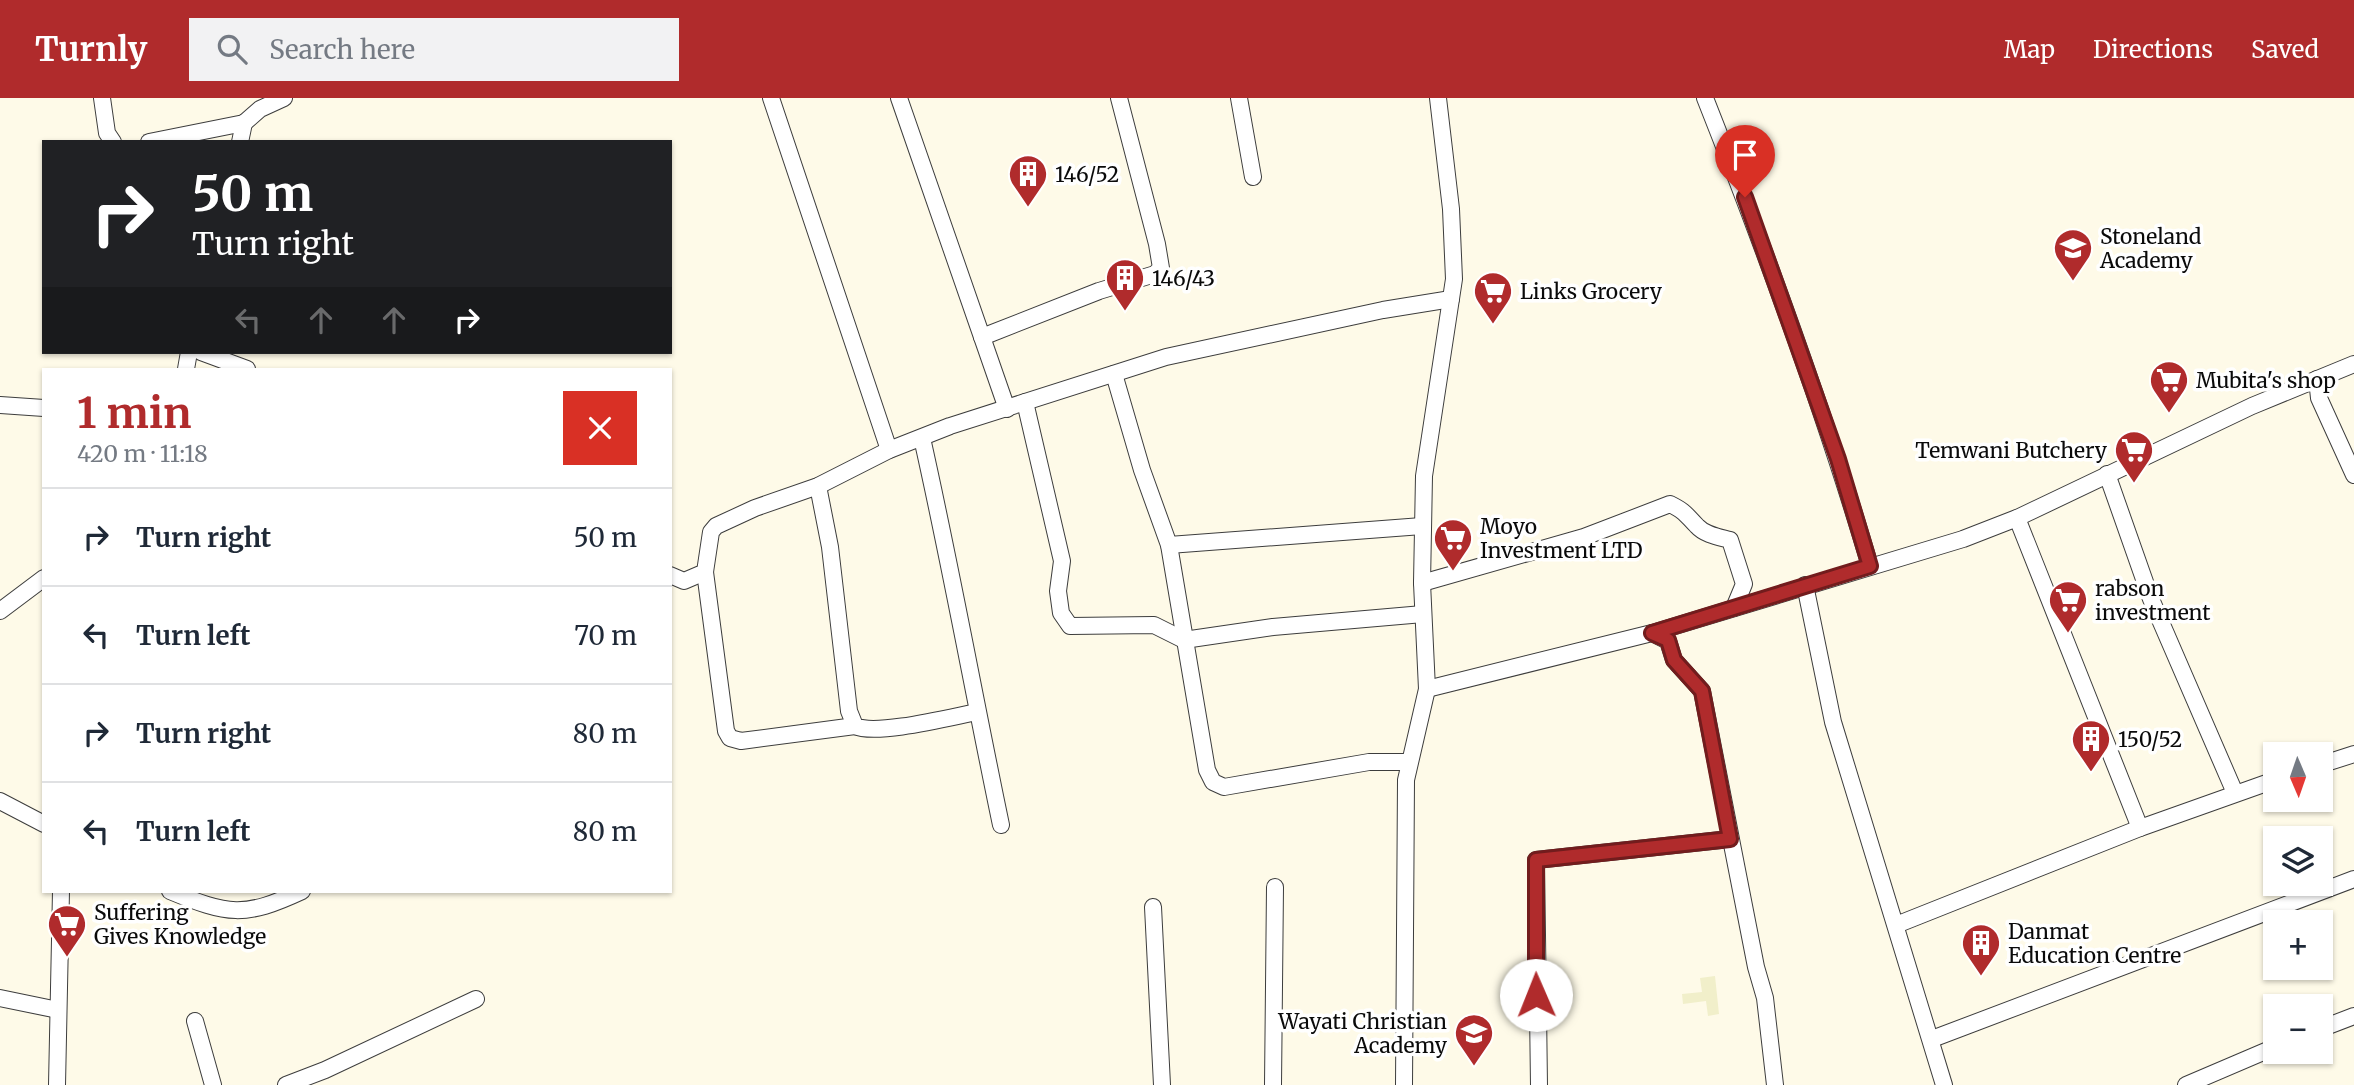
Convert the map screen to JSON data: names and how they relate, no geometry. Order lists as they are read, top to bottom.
{
  "places": {
    "building": [
      "146/52",
      "146/43",
      "150/52",
      "Danmat Education Centre"
    ],
    "school or university": ["Stoneland Academy", "Wayati Christian Academy"],
    "supermarket": [
      "Links Grocery",
      "Mubita's shop",
      "Temwani Butchery",
      "Moyo Investment LTD",
      "rabson investment",
      "Suffering Gives Knowledge"
    ]
  },
  "north": "bottom",
  "page": {
    "header": "Turnly",
    "search": "Search here",
    "nav": ["Map", "Directions", "Saved"],
    "turn": ["50 m", "Turn right"],
    "heading": ["1 min", "420 m · 11:18"],
    "list": [
      {
        "name": "Turn right",
        "value": "50 m"
      },
      {
        "name": "Turn left",
        "value": "70 m"
      },
      {
        "name": "Turn right",
        "value": "80 m"
      },
      {
        "name": "Turn left",
        "value": "80 m"
      }
    ],
    "map_buttons": ["+", "−"]
  }
}
